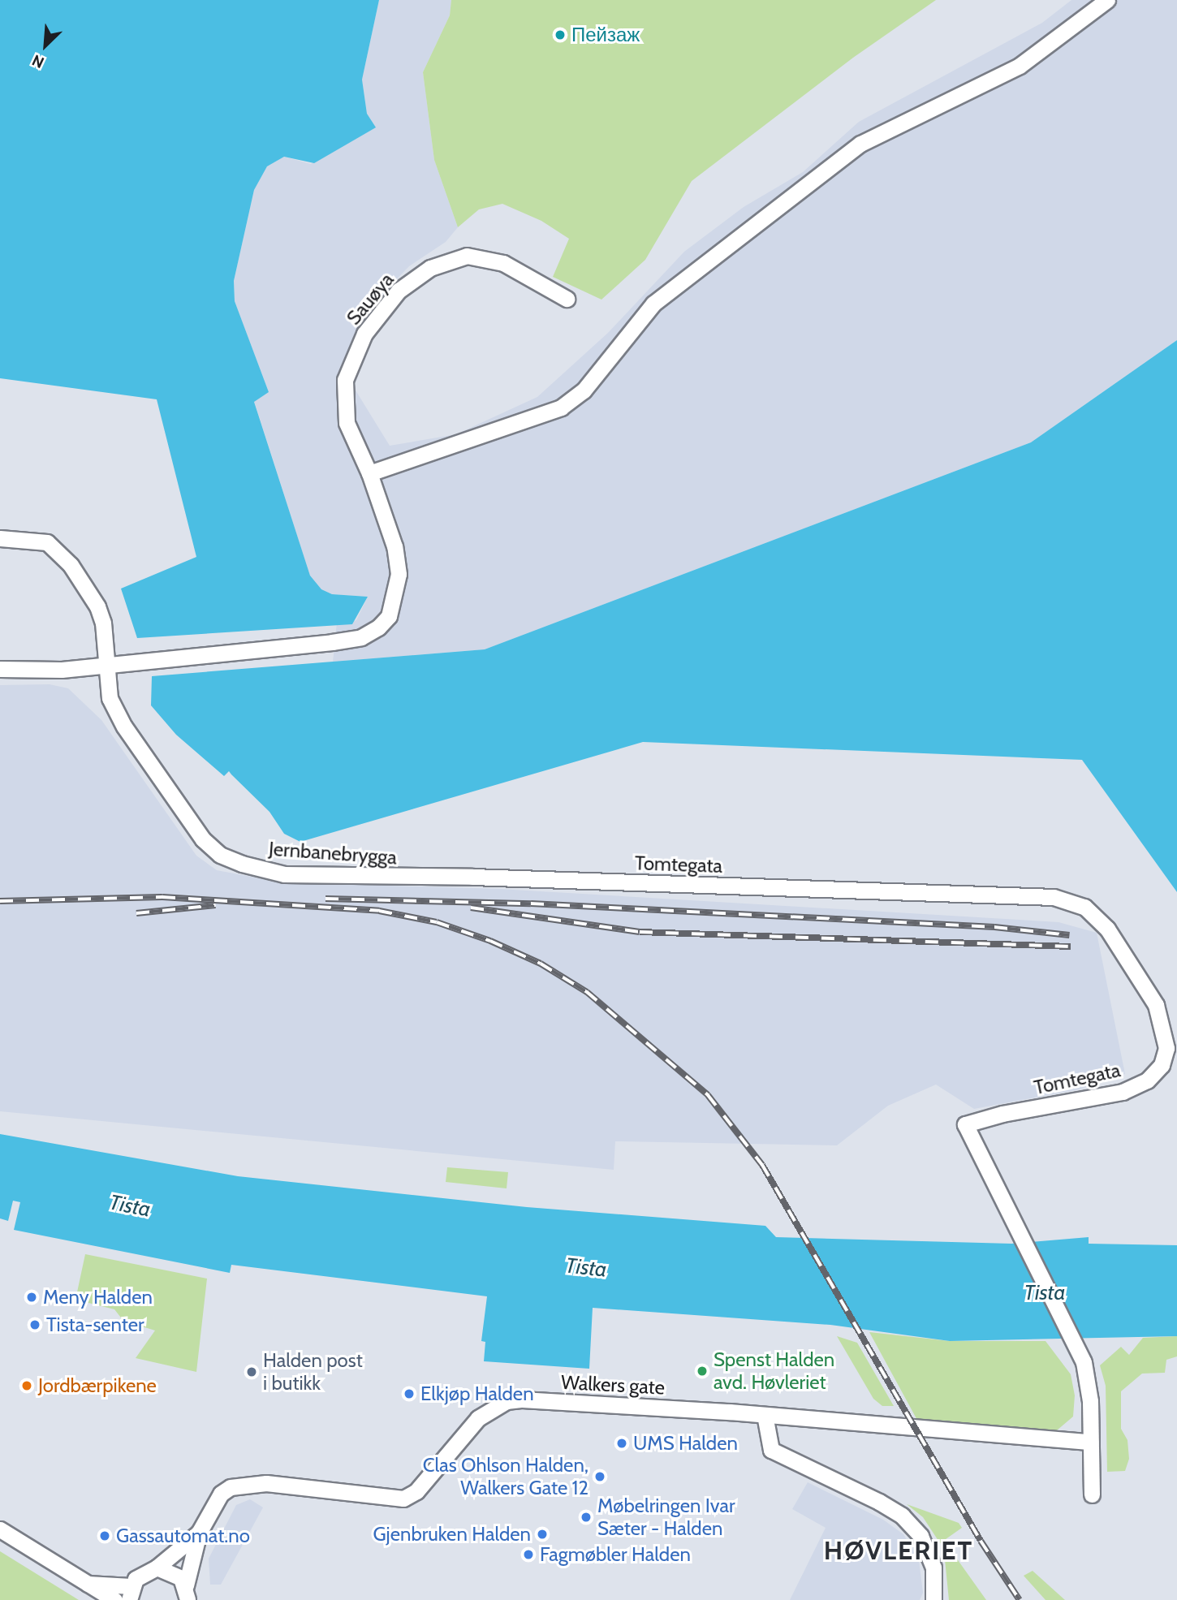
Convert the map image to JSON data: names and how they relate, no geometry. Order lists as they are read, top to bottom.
{
  "streets": {
    "street": [
      "Sauøya",
      "Jernbanebrygga",
      "Tomtegata",
      "Walkers gate"
    ]
  },
  "crossings": [
    ["Sauøya", "Jernbanebrygga"],
    ["Jernbanebrygga", "Tomtegata"],
    ["Tomtegata", "Walkers gate"]
  ],
  "districts": ["HØVLERIET"],
  "water": ["Tista"],
  "places": [
    "Пейзаж",
    "Meny Halden",
    "Tista-senter",
    "Spenst Halden avd. Høvleriet",
    "Halden post i butikk",
    "Jordbærpikene",
    "Elkjøp Halden",
    "UMS Halden",
    "Clas Ohlson Halden, Walkers Gate 12",
    "Møbelringen Ivar Sæter - Halden",
    "Gjenbruken Halden",
    "Gassautomat.no",
    "Fagmøbler Halden"
  ],
  "north": "bottom left"
}
